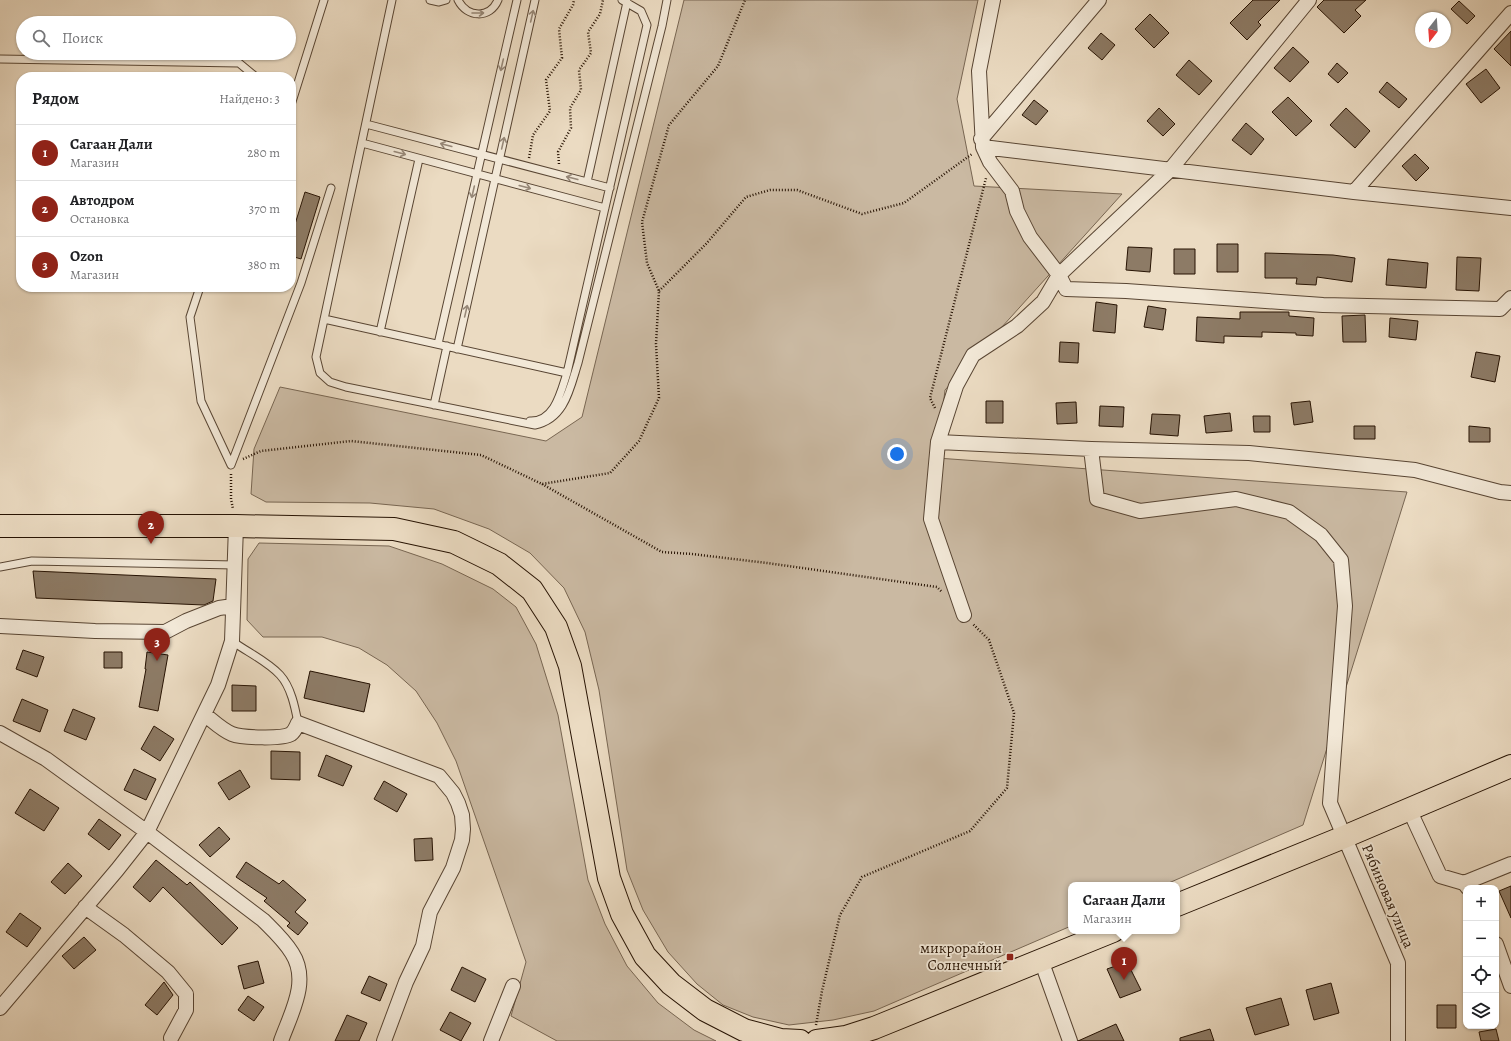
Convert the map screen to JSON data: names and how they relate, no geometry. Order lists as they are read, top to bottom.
{
  "streets": {
    "street": ["Рябиновая улица"]
  },
  "places": {
    "transit": ["микрорайон Солнечный"]
  },
  "north": "bottom",
  "page": {
    "search": "Поиск",
    "heading": ["Рядом", "Найдено: 3"],
    "list": [
      {
        "mark": "1",
        "name": "Сагаан Дали",
        "note": "Магазин",
        "value": "280 m"
      },
      {
        "mark": "2",
        "name": "Автодром",
        "note": "Остановка",
        "value": "370 m"
      },
      {
        "mark": "3",
        "name": "Ozon",
        "note": "Магазин",
        "value": "380 m"
      }
    ],
    "pins": ["2", "3", "1"],
    "popup": ["Сагаан Дали", "Магазин"],
    "map_buttons": ["+", "−"]
  }
}
